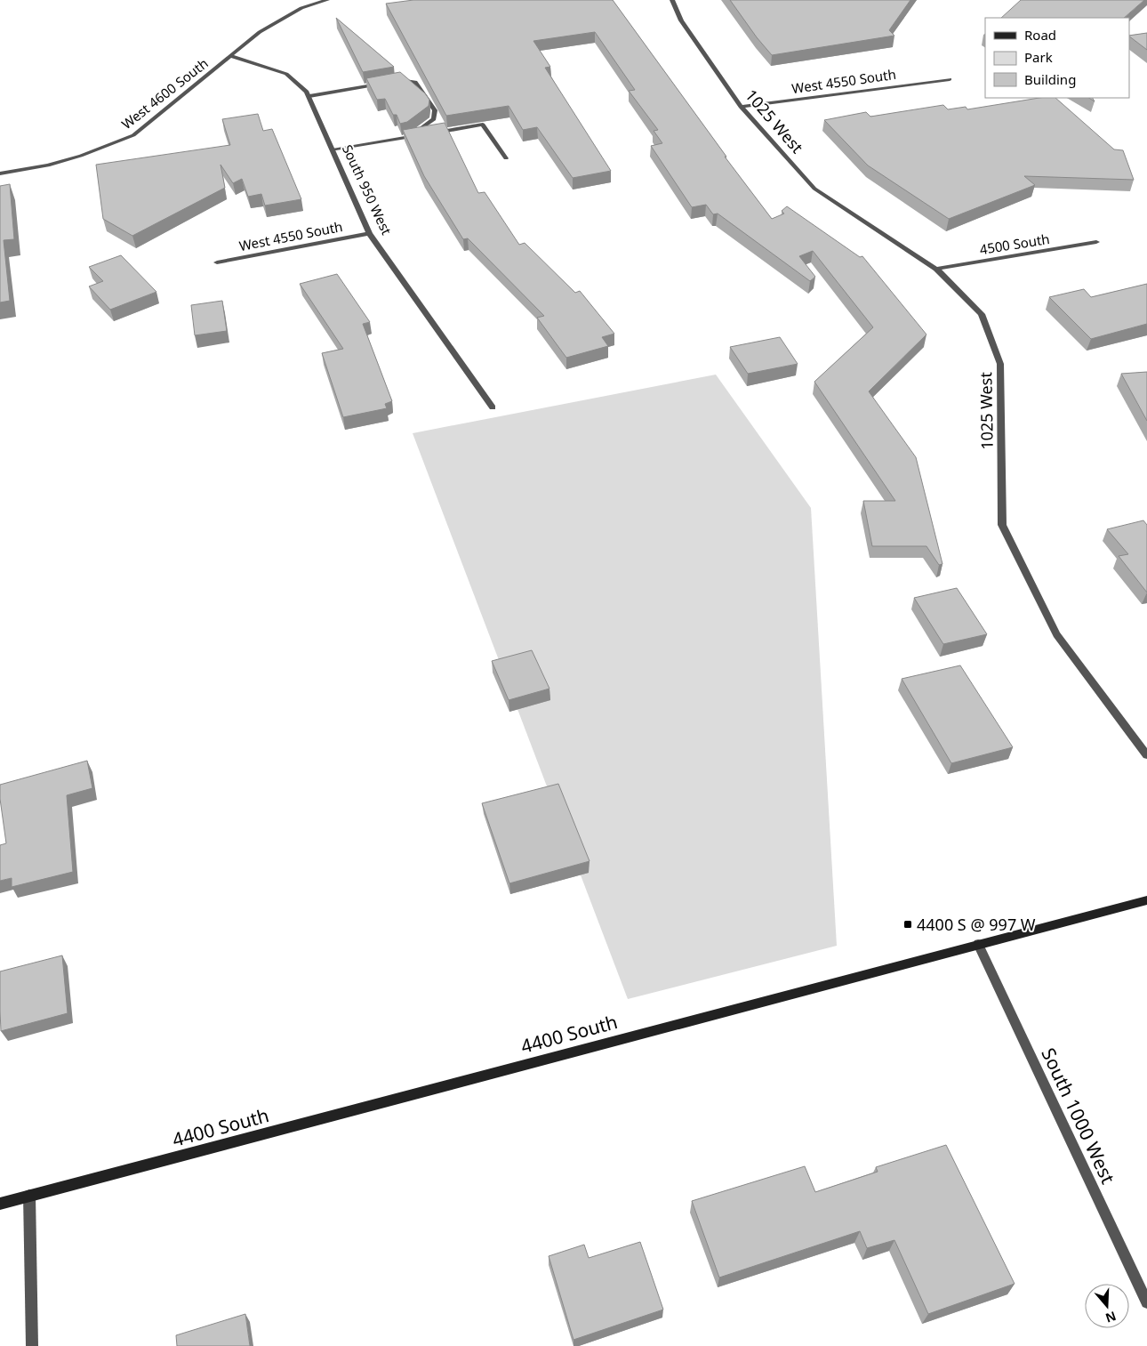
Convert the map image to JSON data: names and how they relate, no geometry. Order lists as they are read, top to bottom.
{
  "streets": {
    "street": [
      "West 4550 South",
      "West 4600 South",
      "1025 West",
      "South 950 West",
      "4500 South",
      "4400 South",
      "South 1000 West"
    ]
  },
  "crossings": [
    ["West 4550 South", "1025 West"],
    ["West 4550 South", "South 950 West"],
    ["West 4600 South", "South 950 West"],
    ["1025 West", "4500 South"],
    ["4400 South", "South 1000 West"]
  ],
  "places": {
    "transit": ["4400 S @ 997 W"]
  },
  "legend": ["Road", "Park", "Building"],
  "north": "bottom"
}
